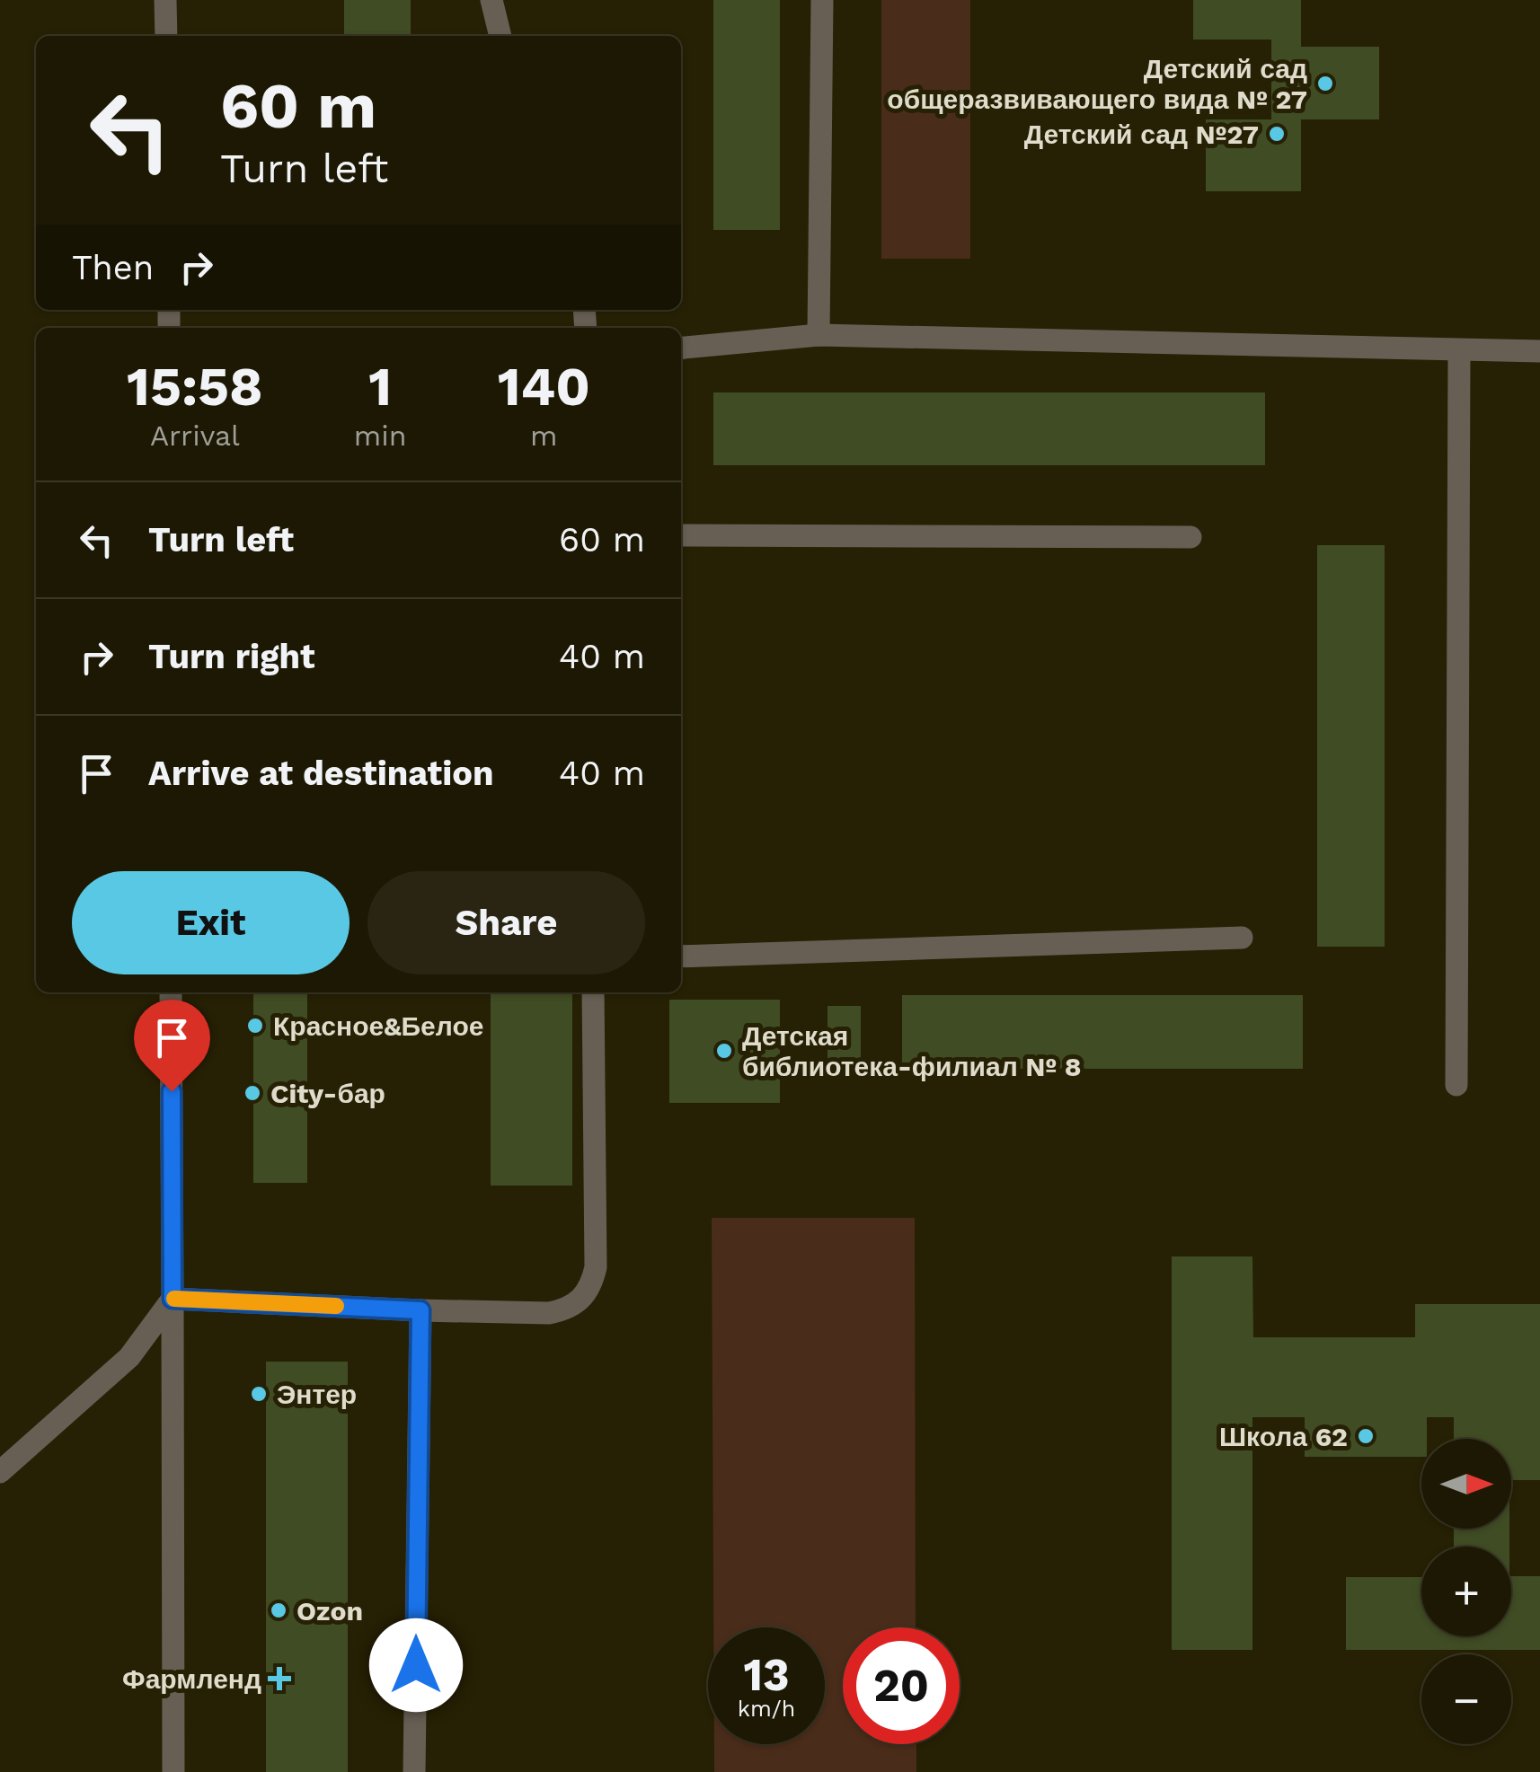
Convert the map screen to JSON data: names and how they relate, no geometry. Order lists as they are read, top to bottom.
{
  "places": {
    "other": [
      "Детский сад общеразвивающего вида № 27",
      "Детский сад №27",
      "Красное&Белое",
      "Детская библиотека-филиал № 8",
      "City-бар",
      "Энтер",
      "Школа 62",
      "Ozon"
    ],
    "health": ["Фармленд"]
  },
  "north": "right",
  "page": {
    "turn": ["60 m", "Turn left"],
    "then": "Then",
    "eta": [
      "15:58",
      "Arrival",
      "1",
      "min",
      "140",
      "m"
    ],
    "list": [
      {
        "name": "Turn left",
        "value": "60 m"
      },
      {
        "name": "Turn right",
        "value": "40 m"
      },
      {
        "name": "Arrive at destination",
        "value": "40 m"
      }
    ],
    "buttons": ["Exit", "Share"],
    "map_buttons": ["+", "−"],
    "speed": "13 km/h",
    "limit": "20"
  }
}
